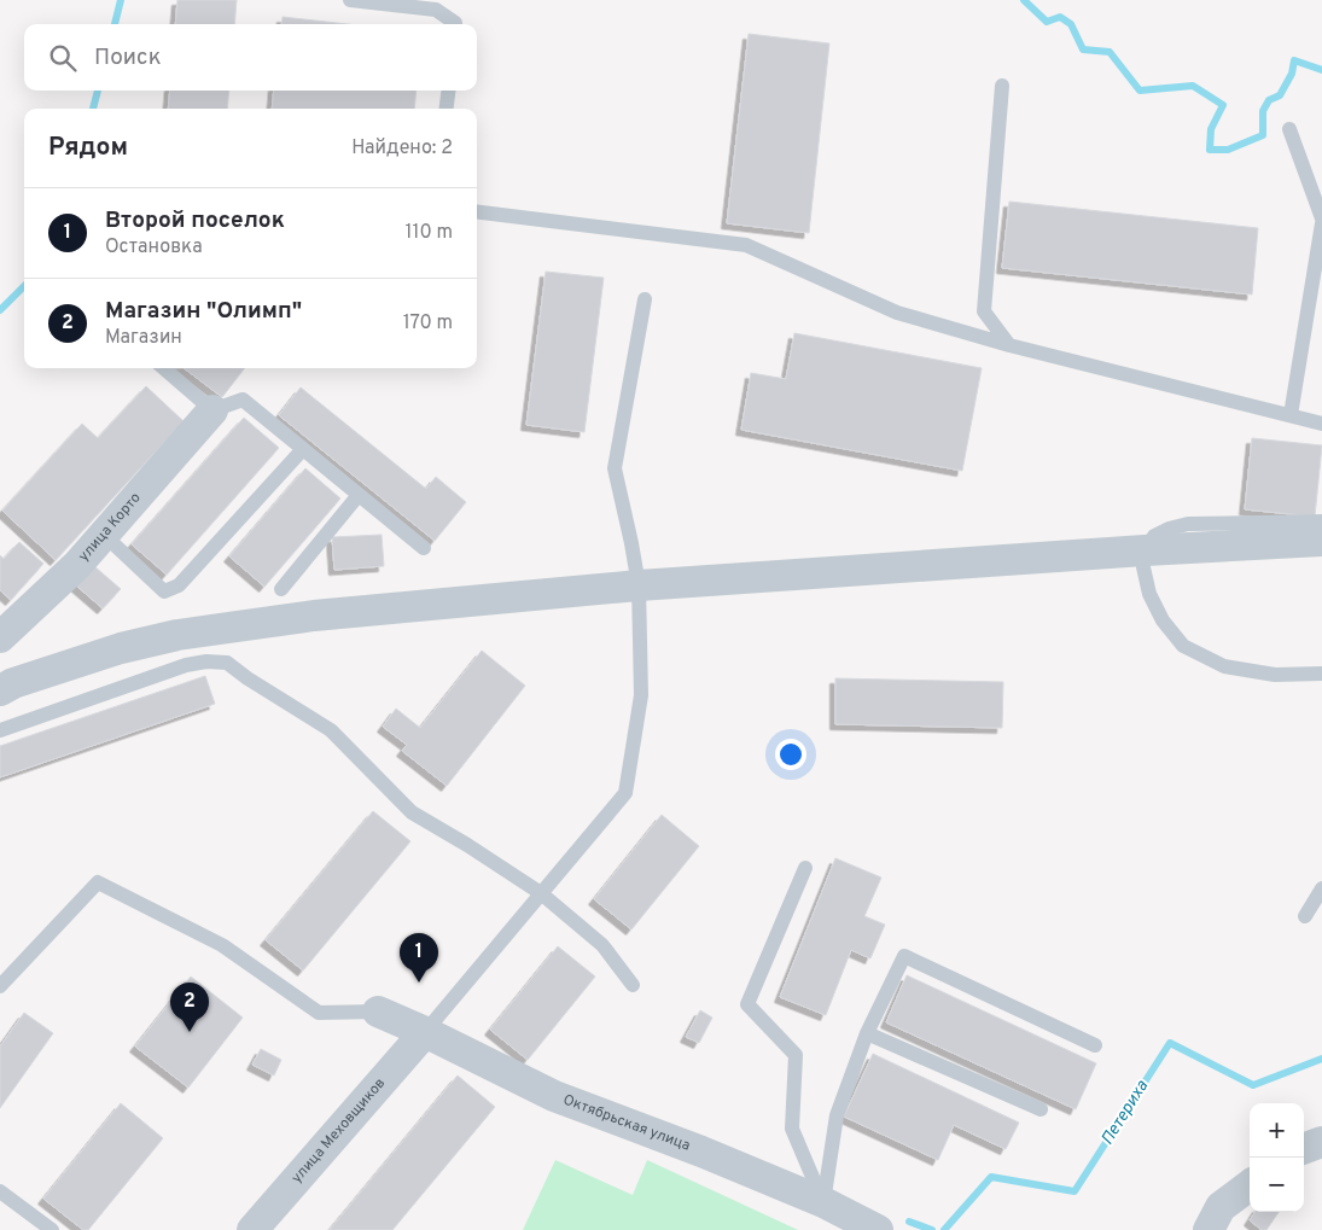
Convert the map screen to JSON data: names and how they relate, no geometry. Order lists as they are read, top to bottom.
{
  "streets": {
    "street": ["улица Корто", "Октябрьская улица", "улица Меховщиков"]
  },
  "crossings": [
    ["Октябрьская улица", "улица Меховщиков"]
  ],
  "water": ["Петериха"],
  "page": {
    "search": "Поиск",
    "heading": ["Рядом", "Найдено: 2"],
    "list": [
      {
        "mark": "1",
        "name": "Второй поселок",
        "note": "Остановка",
        "value": "110 m"
      },
      {
        "mark": "2",
        "name": "Магазин \"Олимп\"",
        "note": "Магазин",
        "value": "170 m"
      }
    ],
    "pins": ["1", "2"],
    "map_buttons": ["+", "−"]
  }
}
